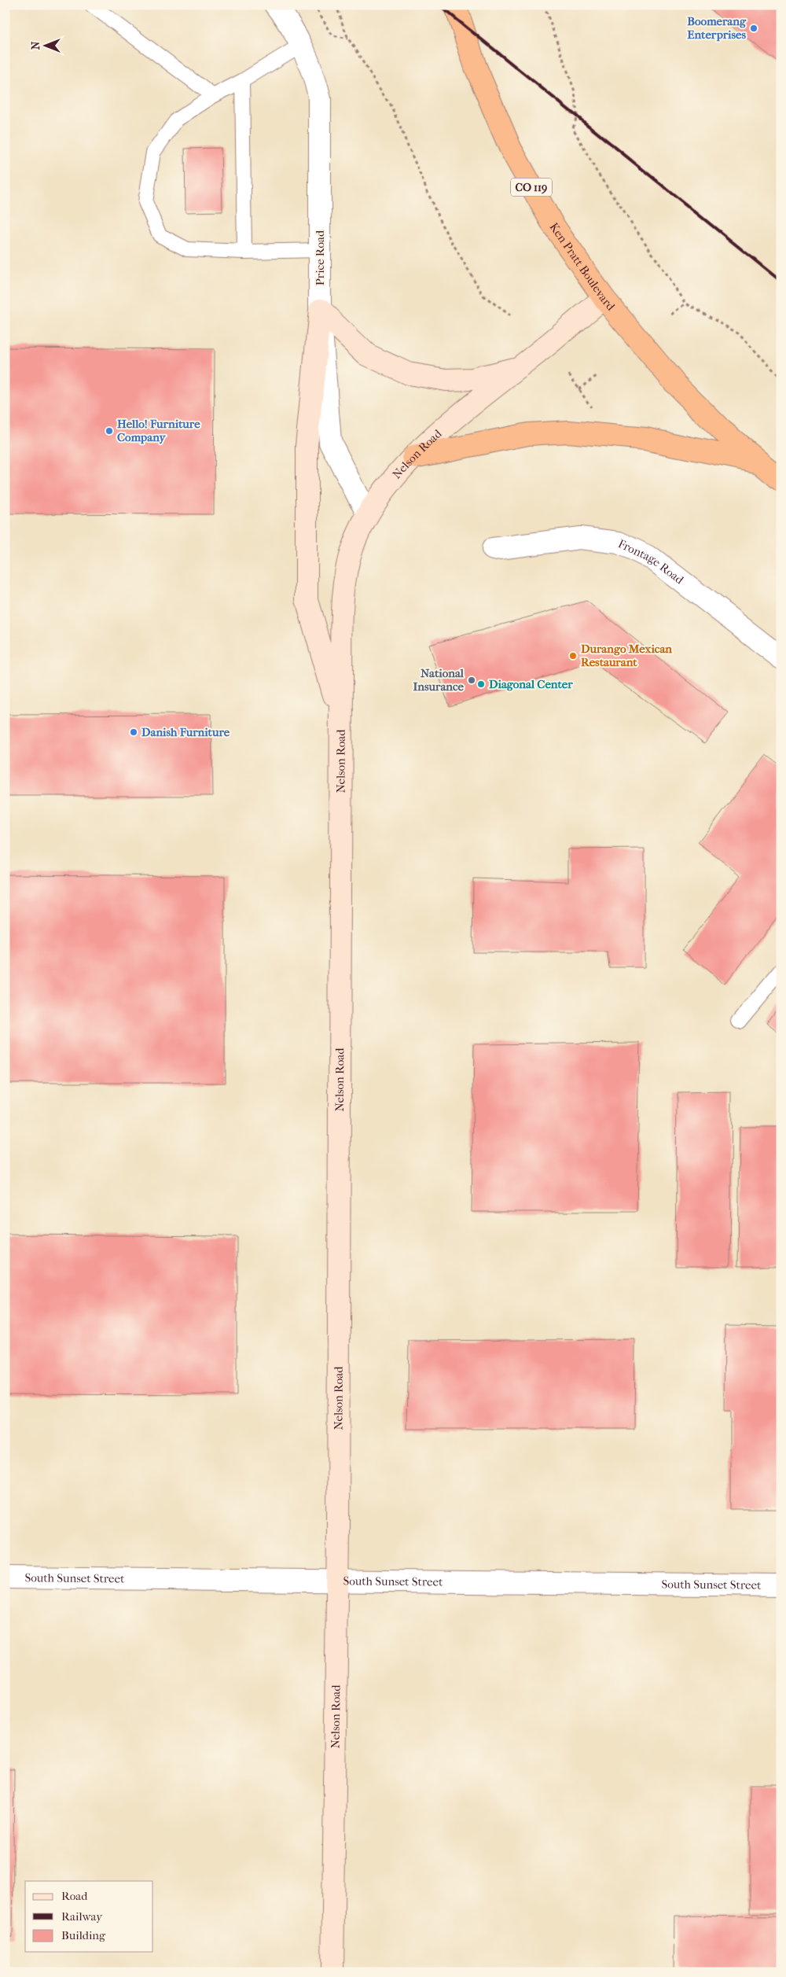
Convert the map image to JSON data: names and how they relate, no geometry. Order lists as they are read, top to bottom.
{
  "streets": {
    "highway": ["CO 119", "Ken Pratt Boulevard"],
    "main road": ["Nelson Road"],
    "street": ["Price Road", "Frontage Road", "South Sunset Street"]
  },
  "crossings": [
    ["Price Road", "Nelson Road"],
    ["Ken Pratt Boulevard", "Nelson Road"],
    ["Nelson Road", "South Sunset Street"]
  ],
  "places": [
    "Boomerang Enterprises",
    "Hello! Furniture Company",
    "Durango Mexican Restaurant",
    "National Insurance",
    "Diagonal Center",
    "Danish Furniture"
  ],
  "legend": ["Road", "Railway", "Building"],
  "north": "left"
}
